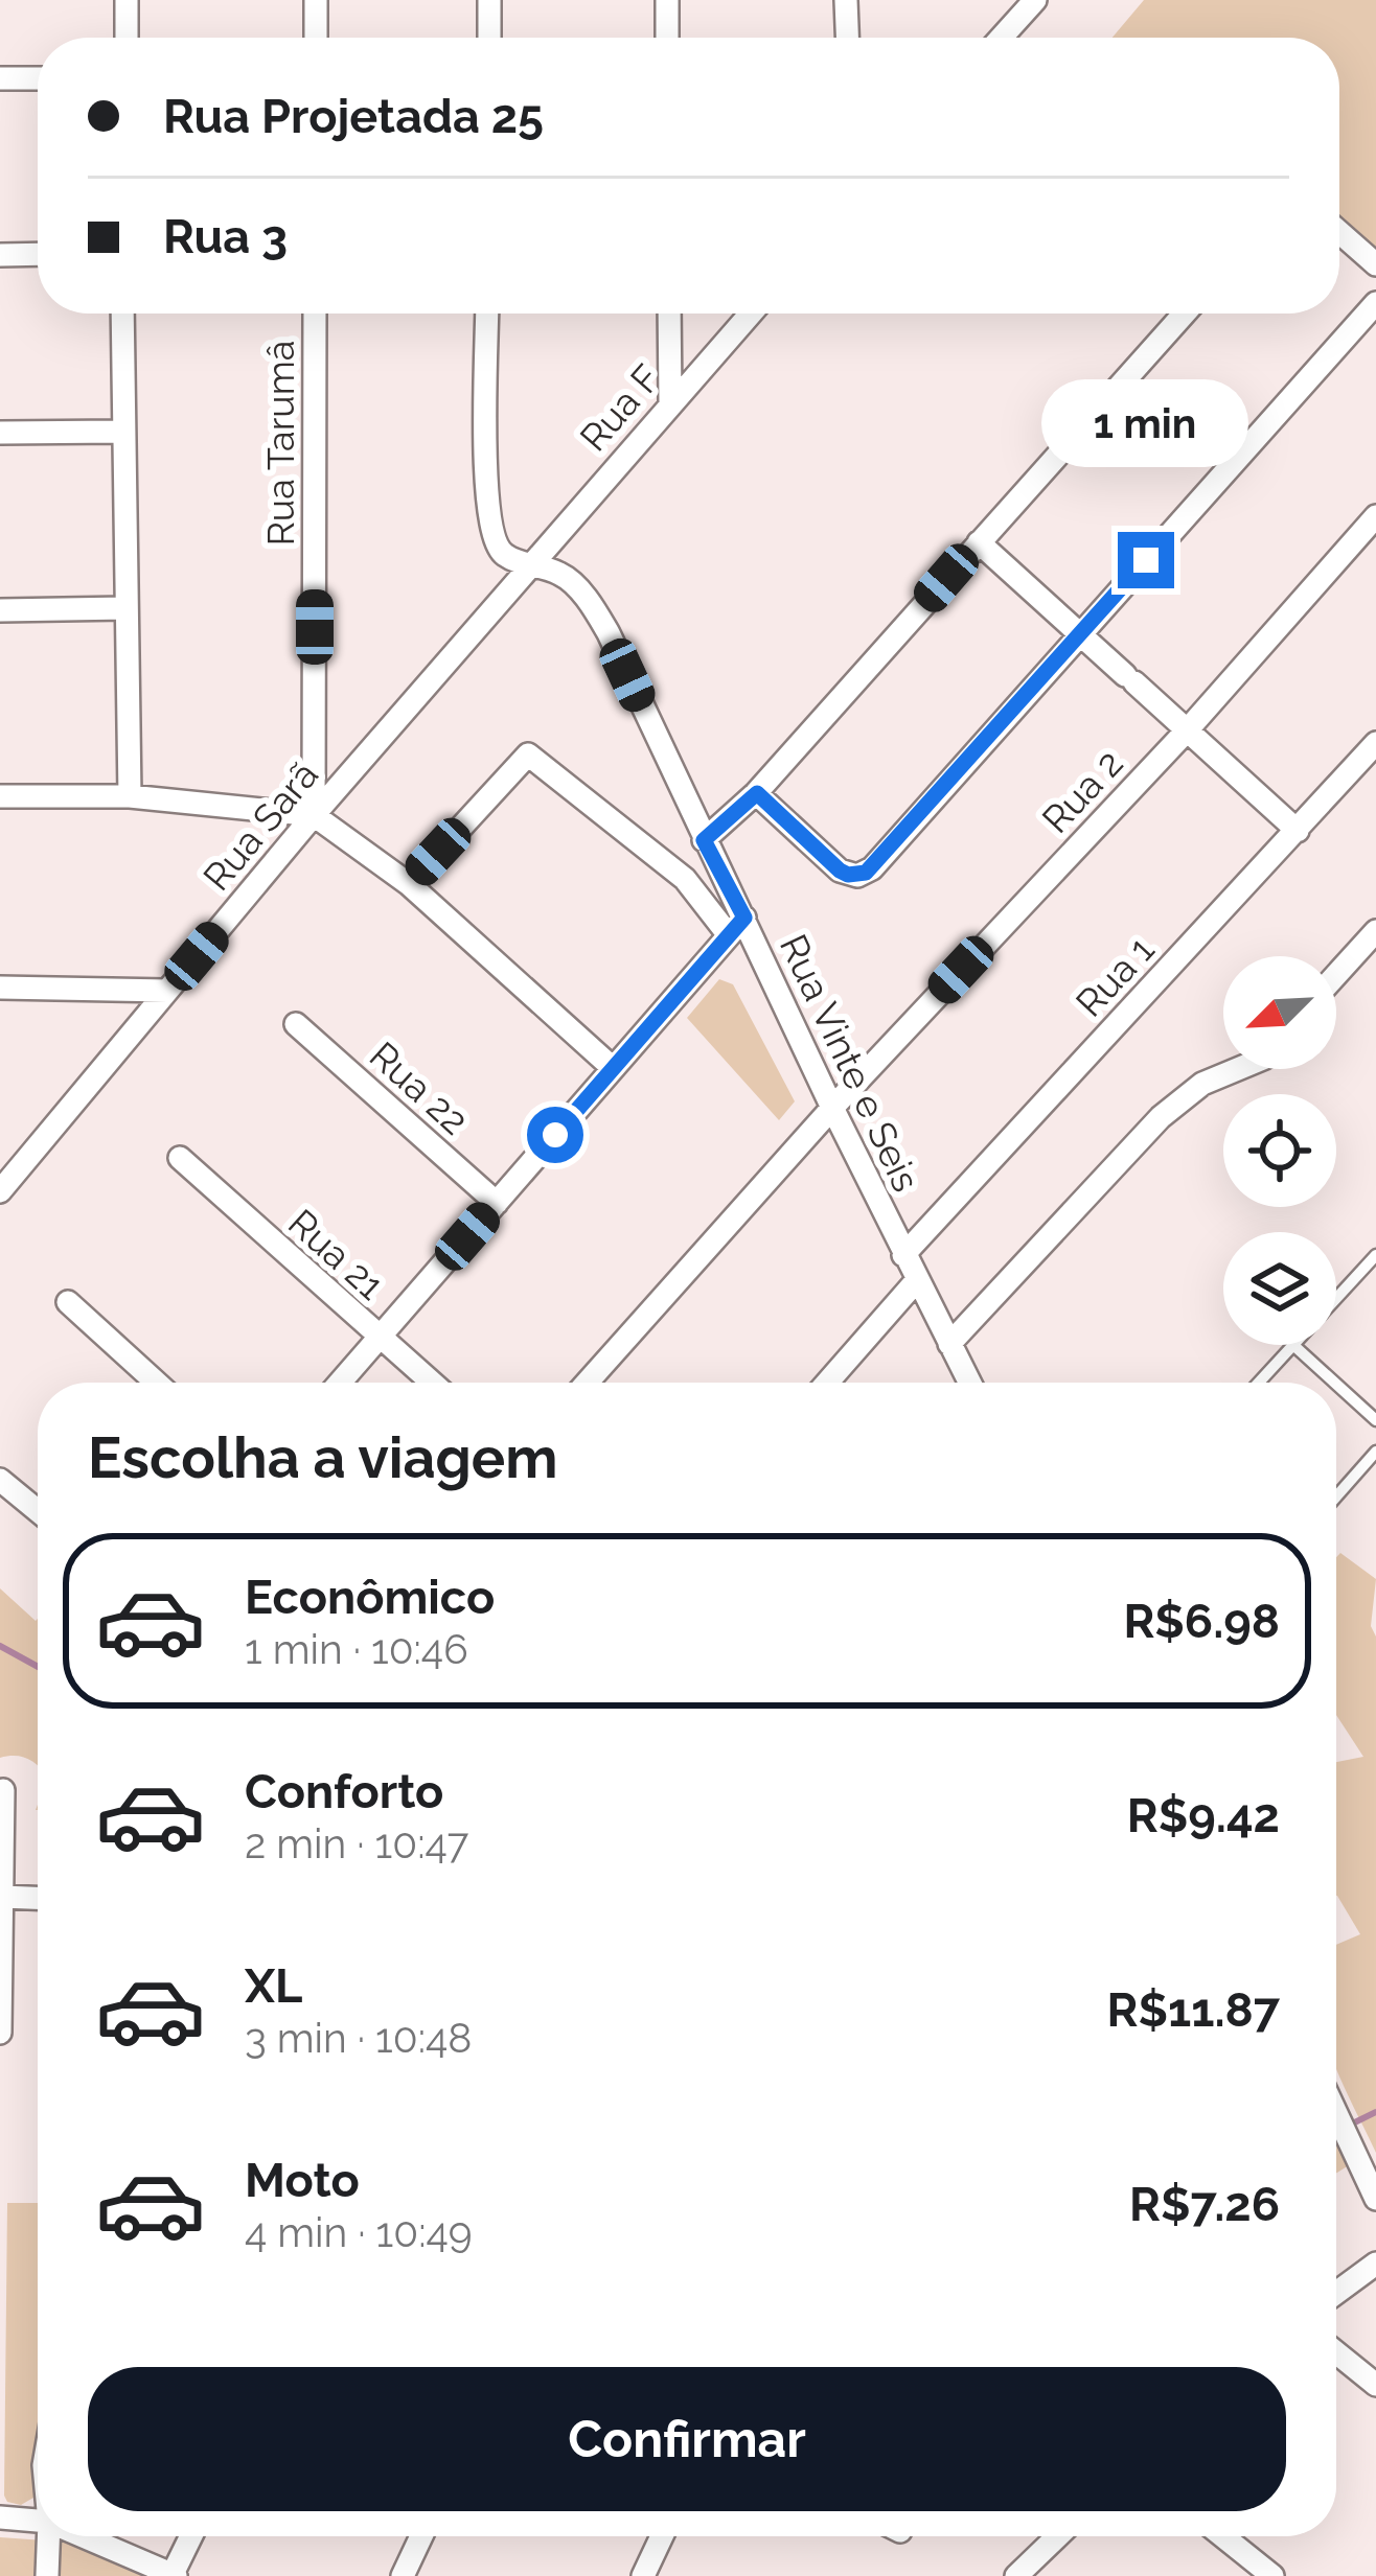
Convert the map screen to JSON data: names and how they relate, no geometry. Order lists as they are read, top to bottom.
{
  "streets": {
    "street": [
      "Rua F",
      "Rua Tarumâ",
      "Rua 2",
      "Rua Sarã",
      "Rua 1",
      "Rua Vinte e Seis",
      "Rua 22",
      "Rua 21"
    ]
  },
  "crossings": [
    ["Rua F", "Rua Sarã"],
    ["Rua F", "Rua Vinte e Seis"],
    ["Rua Tarumâ", "Rua Sarã"],
    ["Rua 2", "Rua Vinte e Seis"],
    ["Rua Sarã", "Rua Vinte e Seis"],
    ["Rua 1", "Rua Vinte e Seis"]
  ],
  "north": "bottom left",
  "page": {
    "banner": ["Rua Projetada 25", "Rua 3"],
    "bubble": "1 min",
    "heading": "Escolha a viagem",
    "list": [
      {
        "name": "Econômico",
        "note": "1 min · 10:46",
        "value": "R$6.98"
      },
      {
        "name": "Conforto",
        "note": "2 min · 10:47",
        "value": "R$9.42"
      },
      {
        "name": "XL",
        "note": "3 min · 10:48",
        "value": "R$11.87"
      },
      {
        "name": "Moto",
        "note": "4 min · 10:49",
        "value": "R$7.26"
      }
    ],
    "buttons": "Confirmar"
  }
}
